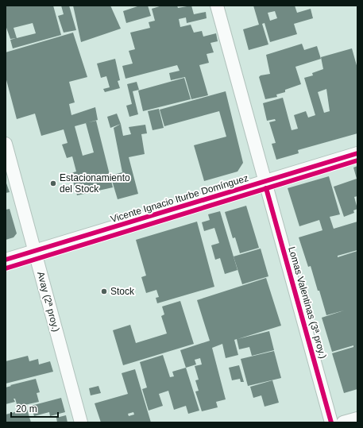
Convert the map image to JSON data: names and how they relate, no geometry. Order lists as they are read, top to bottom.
{
  "streets": {
    "street": ["Vicente Ignacio Iturbe Domínguez", "Avay (2ª proy.)", "Lomas Valentinas (3ª proy.)"]
  },
  "crossings": [
    ["Vicente Ignacio Iturbe Domínguez", "Avay (2ª proy.)"],
    ["Vicente Ignacio Iturbe Domínguez", "Lomas Valentinas (3ª proy.)"]
  ],
  "places": ["Estacionamiento del Stock", "Stock"],
  "scale_bar": "20 m"
}
